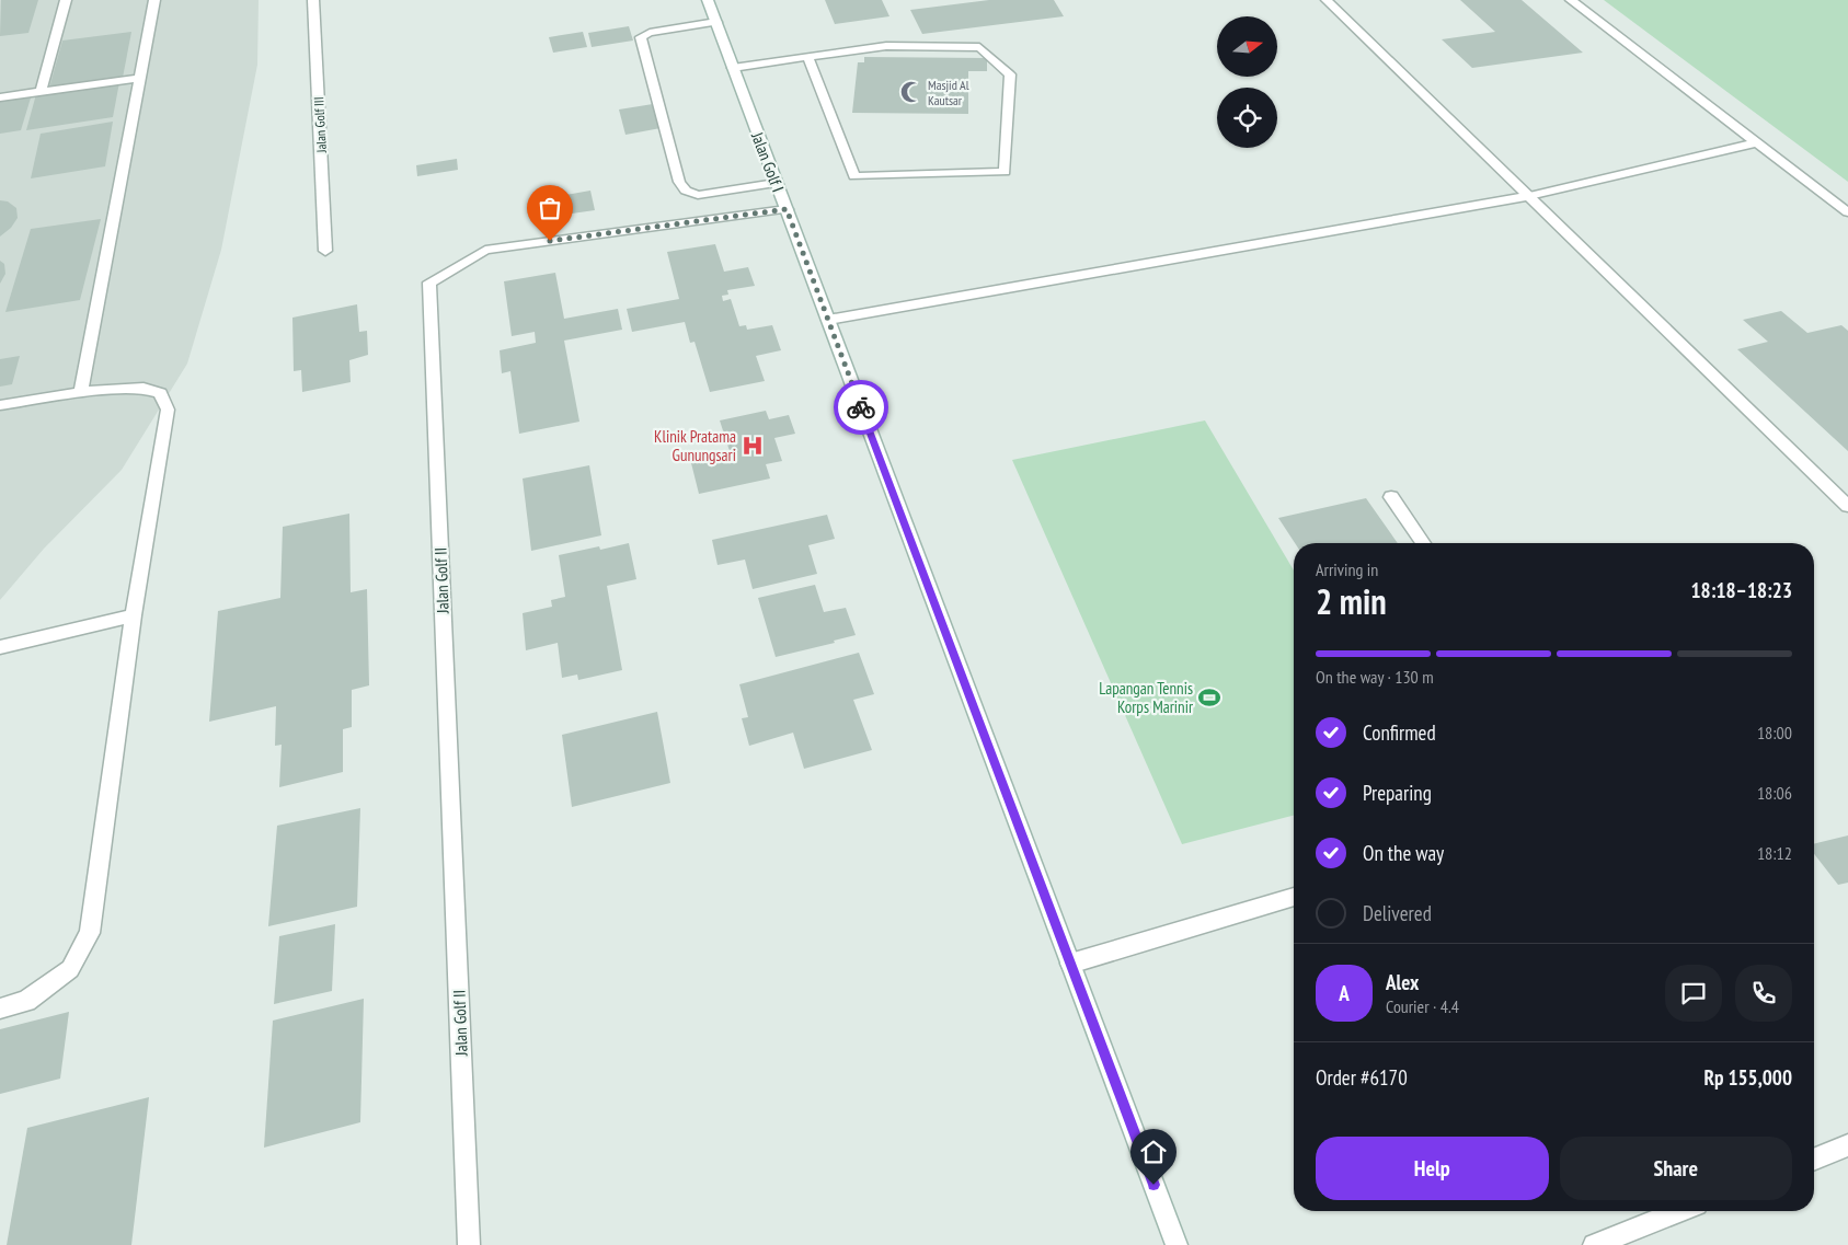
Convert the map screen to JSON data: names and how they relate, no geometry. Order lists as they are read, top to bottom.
{
  "streets": {
    "street": ["Jalan Golf III", "Jalan Golf I", "Jalan Golf II"]
  },
  "crossings": [
    ["Jalan Golf I", "Jalan Golf II"]
  ],
  "places": {
    "mosque": ["Masjid Al Kautsar"],
    "hospital": ["Klinik Pratama Gunungsari"],
    "sports": ["Lapangan Tennis Korps Marinir"]
  },
  "north": "right",
  "page": {
    "heading": ["2 min", "Arriving in", "18:18–18:23"],
    "panel": [
      "Alex",
      "Courier · 4.4",
      "Order #6170",
      "Rp 155,000"
    ],
    "bar": "On the way · 130 m",
    "list": [
      ["Confirmed", "18:00"],
      ["Preparing", "18:06"],
      ["On the way", "18:12"],
      "Delivered"
    ],
    "round": "A",
    "buttons": ["Help", "Share"]
  }
}
